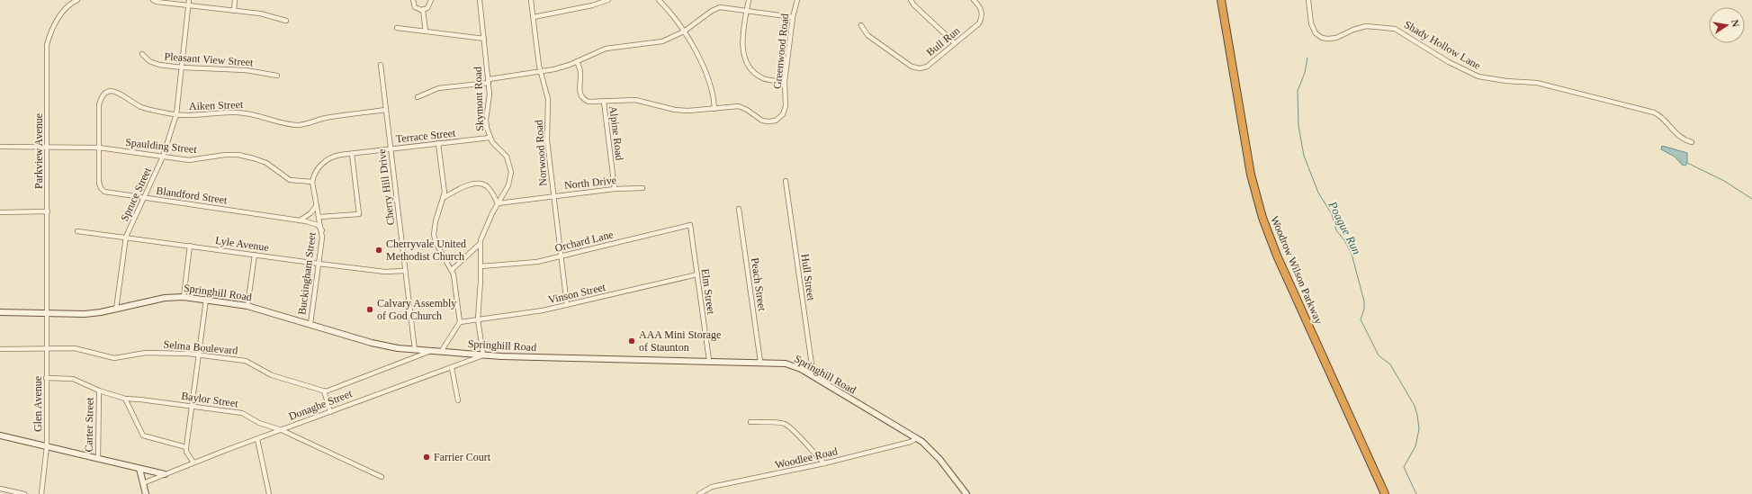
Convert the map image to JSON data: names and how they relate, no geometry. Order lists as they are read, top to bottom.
{
  "streets": {
    "highway": ["Woodrow Wilson Parkway"],
    "street": [
      "Bull Run",
      "Shady Hollow Lane",
      "Greenwood Road",
      "Pleasant View Street",
      "Skymont Road",
      "Aiken Street",
      "Alpine Road",
      "Terrace Street",
      "Spaulding Street",
      "Parkview Avenue",
      "Norwood Road",
      "North Drive",
      "Cherry Hill Drive",
      "Spruce Street",
      "Blandford Street",
      "Orchard Lane",
      "Lyle Avenue",
      "Buckingham Street",
      "Hull Street",
      "Peach Street",
      "Elm Street",
      "Springhill Road",
      "Vinson Street",
      "Selma Boulevard",
      "Baylor Street",
      "Glen Avenue",
      "Donaghe Street",
      "Carter Street",
      "Woodlee Road"
    ]
  },
  "crossings": [
    ["Greenwood Road", "Alpine Road"],
    ["Pleasant View Street", "Spruce Street"],
    ["Skymont Road", "Terrace Street"],
    ["Skymont Road", "North Drive"],
    ["Skymont Road", "Orchard Lane"],
    ["Skymont Road", "Springhill Road"],
    ["Skymont Road", "Vinson Street"],
    ["Skymont Road", "Donaghe Street"],
    ["Aiken Street", "Spaulding Street"],
    ["Aiken Street", "Cherry Hill Drive"],
    ["Aiken Street", "Spruce Street"],
    ["Aiken Street", "Blandford Street"],
    ["Alpine Road", "North Drive"],
    ["Terrace Street", "Spaulding Street"],
    ["Terrace Street", "Cherry Hill Drive"],
    ["Terrace Street", "Buckingham Street"],
    ["Spaulding Street", "Parkview Avenue"],
    ["Spaulding Street", "Spruce Street"],
    ["Spaulding Street", "Blandford Street"],
    ["Spaulding Street", "Buckingham Street"],
    ["Parkview Avenue", "Springhill Road"],
    ["Parkview Avenue", "Glen Avenue"],
    ["Norwood Road", "North Drive"],
    ["Norwood Road", "Orchard Lane"],
    ["Norwood Road", "Vinson Street"],
    ["Cherry Hill Drive", "Lyle Avenue"],
    ["Cherry Hill Drive", "Springhill Road"],
    ["Spruce Street", "Blandford Street"],
    ["Spruce Street", "Lyle Avenue"],
    ["Spruce Street", "Springhill Road"],
    ["Blandford Street", "Buckingham Street"],
    ["Orchard Lane", "Elm Street"],
    ["Lyle Avenue", "Buckingham Street"],
    ["Buckingham Street", "Springhill Road"],
    ["Hull Street", "Springhill Road"],
    ["Peach Street", "Springhill Road"],
    ["Elm Street", "Springhill Road"],
    ["Elm Street", "Vinson Street"],
    ["Springhill Road", "Glen Avenue"],
    ["Springhill Road", "Donaghe Street"],
    ["Springhill Road", "Woodlee Road"],
    ["Selma Boulevard", "Glen Avenue"],
    ["Baylor Street", "Glen Avenue"],
    ["Baylor Street", "Donaghe Street"],
    ["Baylor Street", "Carter Street"]
  ],
  "water": ["Poague Run"],
  "places": [
    "Cherryvale United Methodist Church",
    "Calvary Assembly of God Church",
    "AAA Mini Storage of Staunton",
    "Farrier Court"
  ],
  "north": "right"
}
